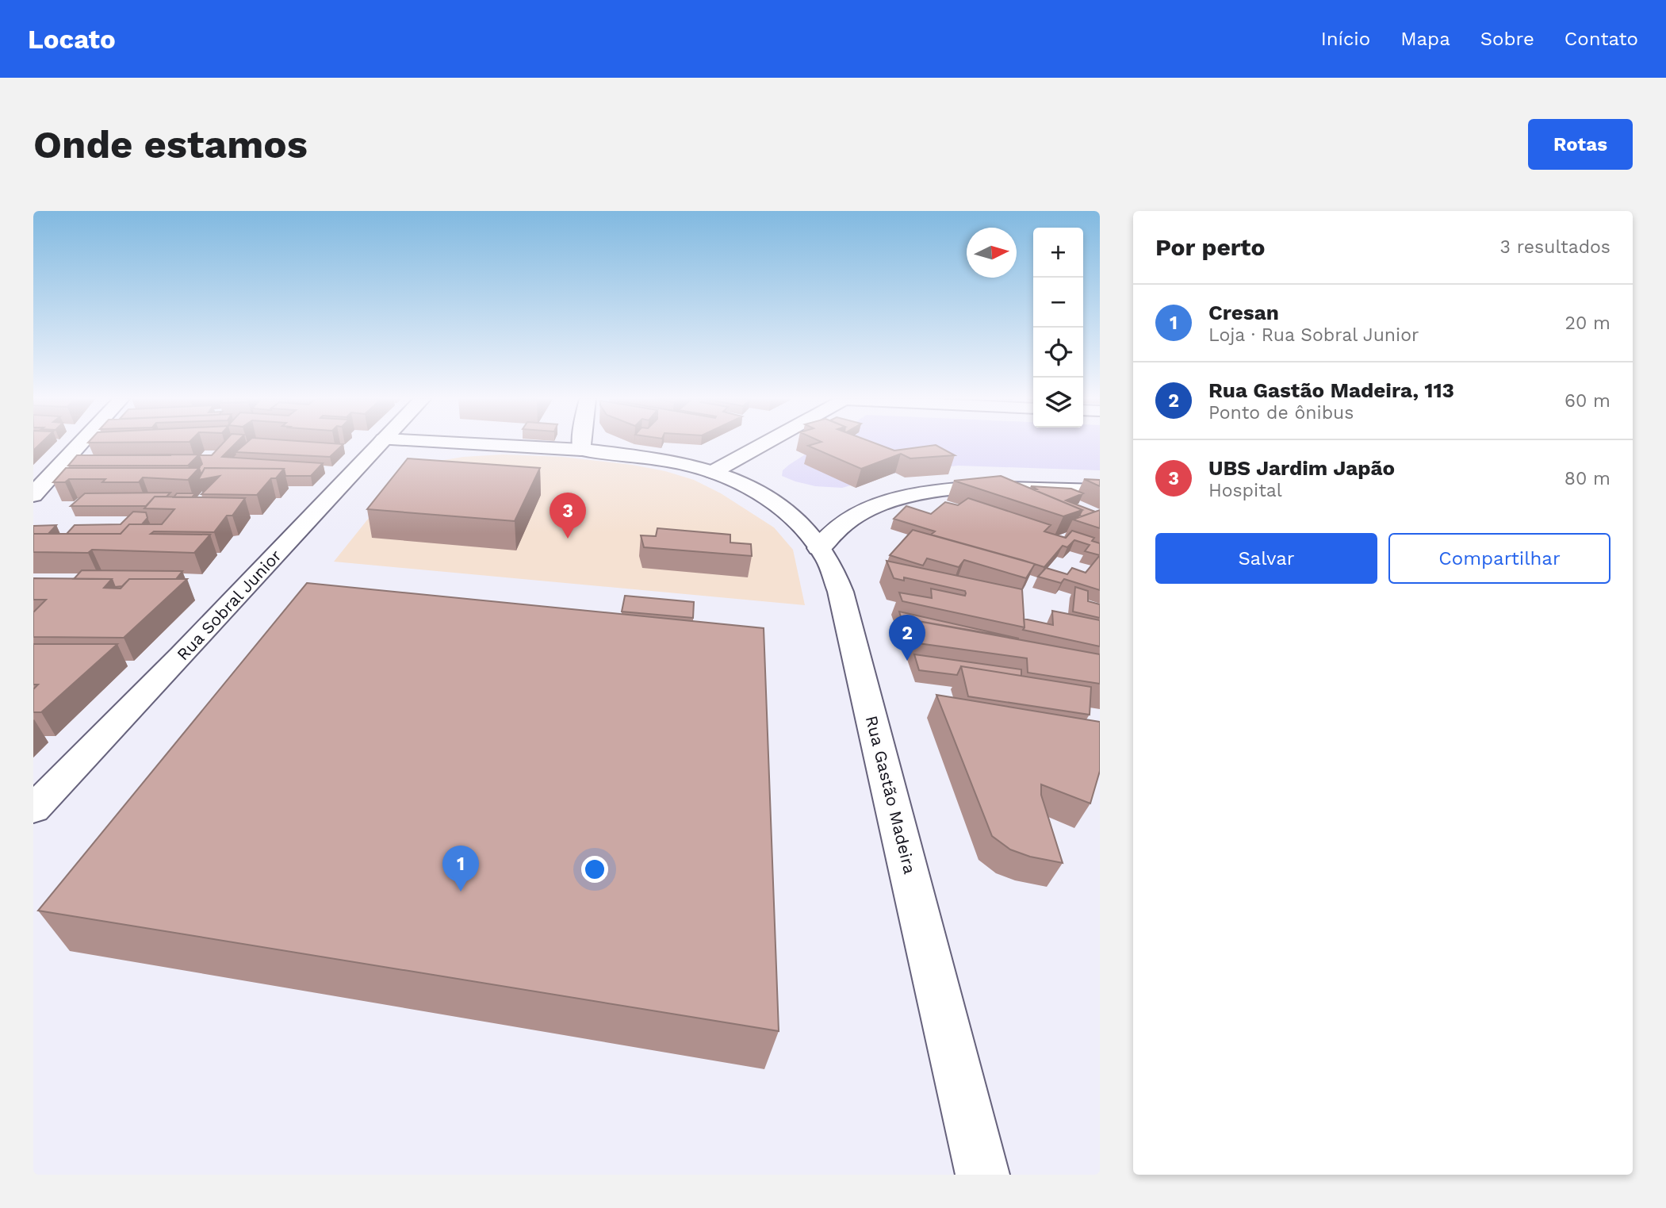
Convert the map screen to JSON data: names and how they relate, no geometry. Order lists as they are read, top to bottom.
{
  "streets": {
    "street": ["Rua Sobral Junior", "Rua Gastão Madeira"]
  },
  "north": "right",
  "page": {
    "header": "Locato",
    "nav": [
      "Início",
      "Mapa",
      "Sobre",
      "Contato"
    ],
    "buttons": [
      "Rotas",
      ["Salvar", "Compartilhar"]
    ],
    "title": "Onde estamos",
    "heading": ["Por perto", "3 resultados"],
    "map_buttons": ["+", "−"],
    "list": [
      {
        "mark": "1",
        "name": "Cresan",
        "note": "Loja · Rua Sobral Junior",
        "value": "20 m"
      },
      {
        "mark": "2",
        "name": "Rua Gastão Madeira, 113",
        "note": "Ponto de ônibus",
        "value": "60 m"
      },
      {
        "mark": "3",
        "name": "UBS Jardim Japão",
        "note": "Hospital",
        "value": "80 m"
      }
    ],
    "pins": ["3", "2", "1"]
  }
}
